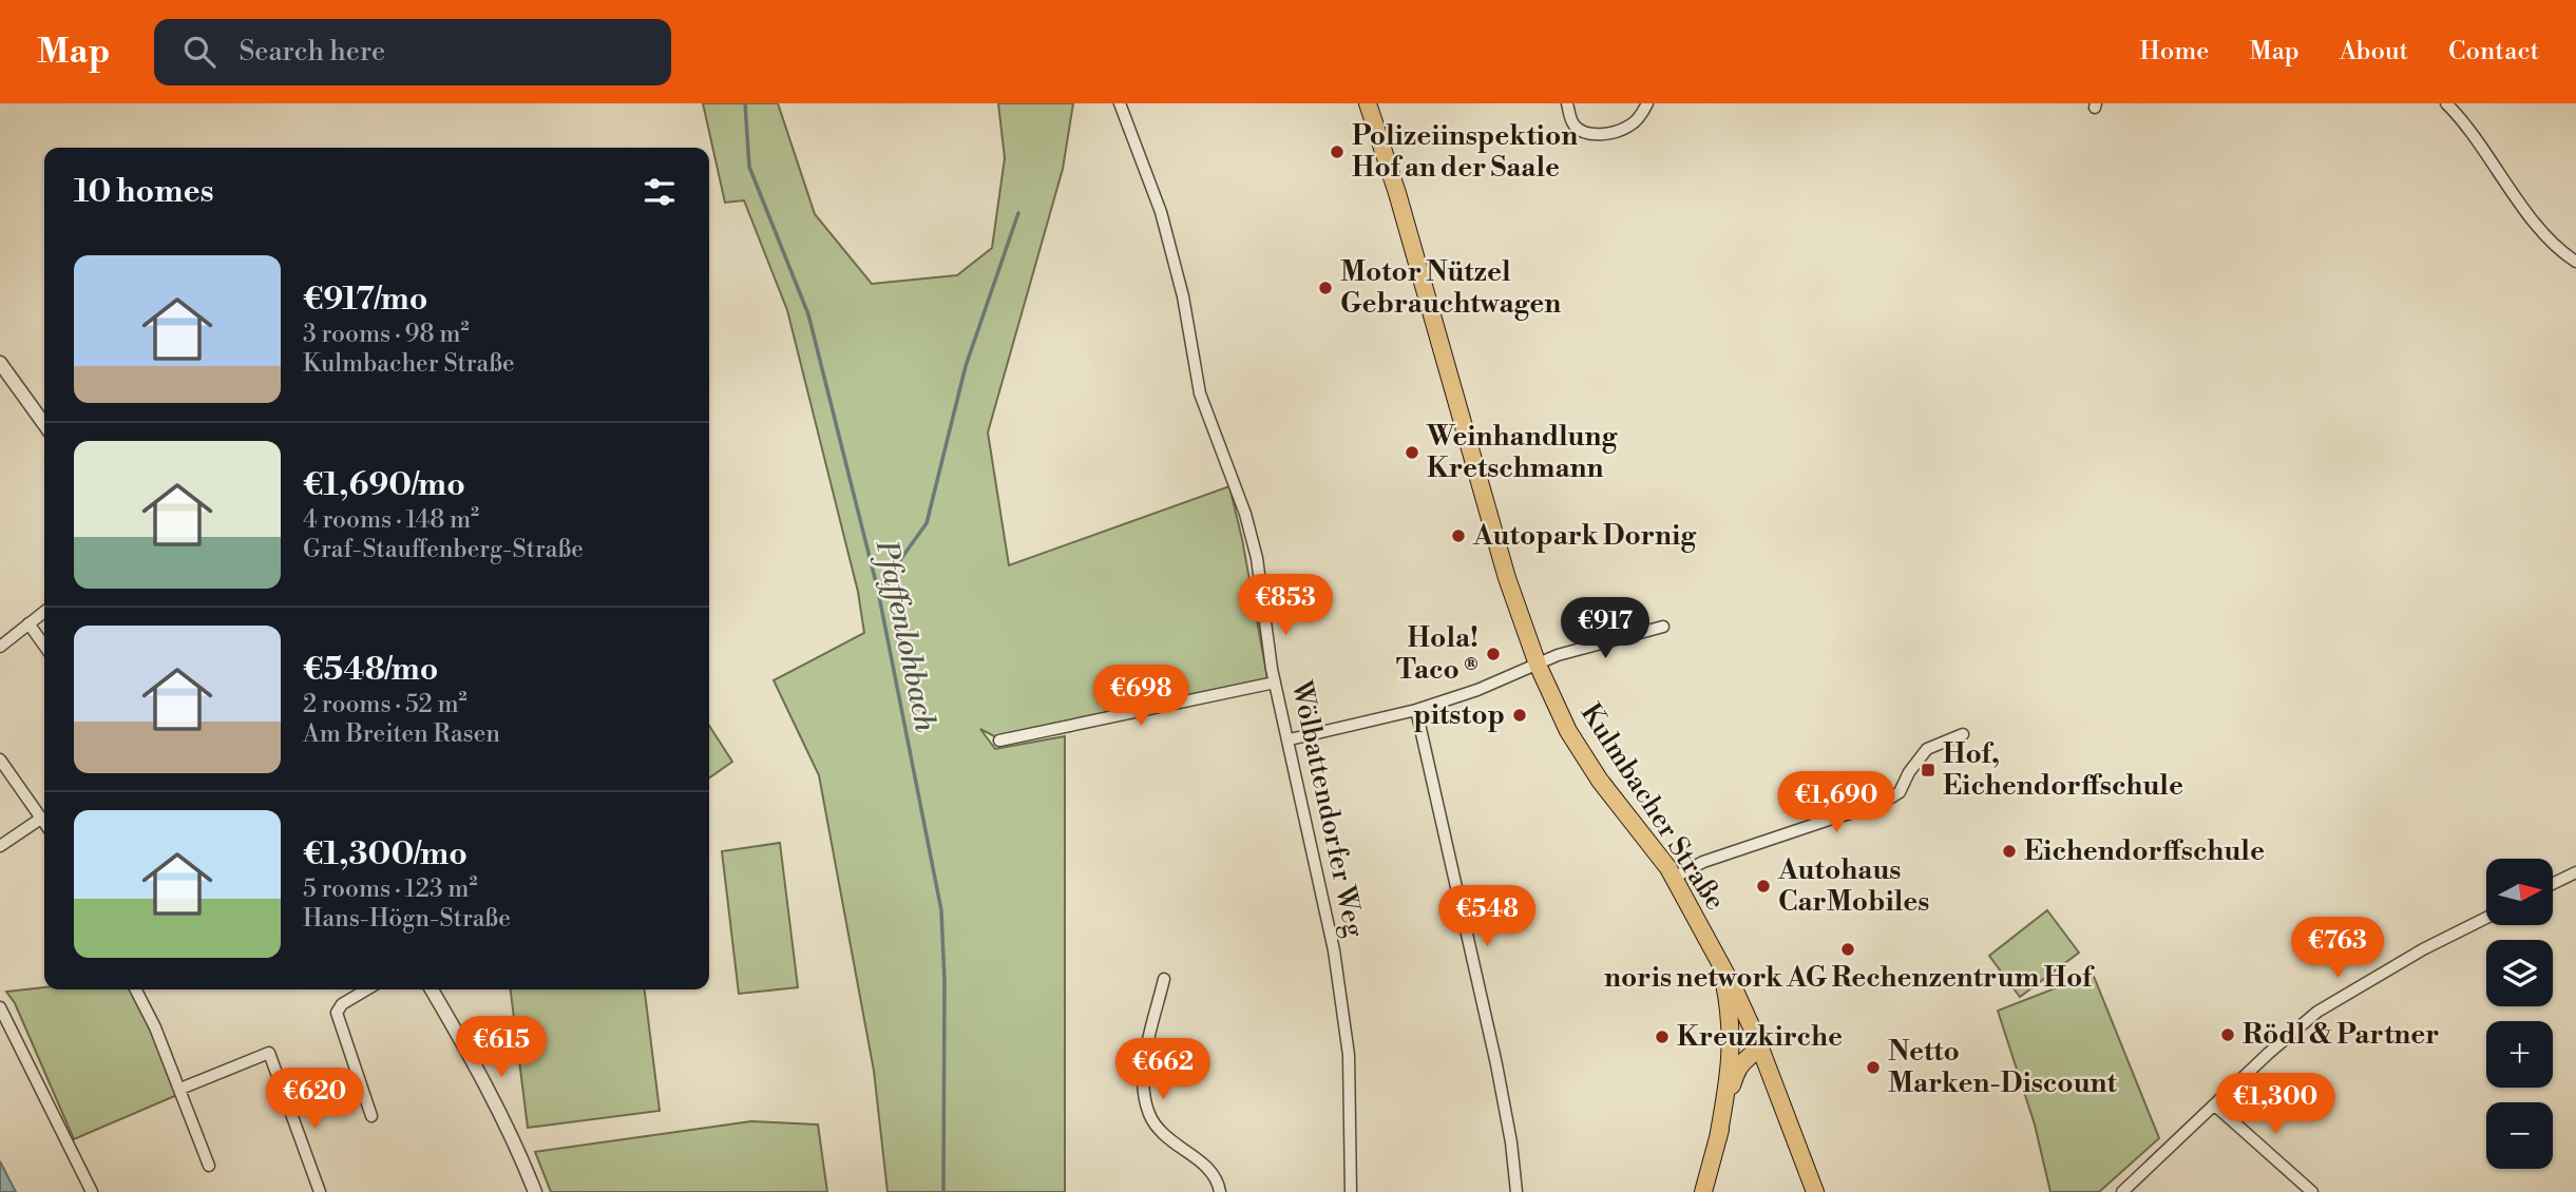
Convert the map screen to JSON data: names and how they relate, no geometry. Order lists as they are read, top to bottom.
{
  "streets": {
    "main road": ["Kulmbacher Straße"],
    "street": ["Wölbattendorfer Weg"]
  },
  "water": ["Pfaffenlohbach"],
  "places": {
    "other": [
      "Polizeiinspektion Hof an der Saale",
      "Motor Nützel Gebrauchtwagen",
      "Weinhandlung Kretschmann",
      "Autopark Dornig",
      "Hola! Taco ®",
      "pitstop",
      "Eichendorffschule",
      "Autohaus CarMobiles",
      "noris network AG Rechenzentrum Hof",
      "Rödl & Partner",
      "Kreuzkirche",
      "Netto Marken-Discount"
    ],
    "transit": ["Hof, Eichendorffschule"]
  },
  "north": "right",
  "page": {
    "header": "Map",
    "search": "Search here",
    "nav": [
      "Home",
      "Map",
      "About",
      "Contact"
    ],
    "heading": "10 homes",
    "list": [
      {
        "name": "€917/mo",
        "note": "3 rooms · 98 m² · Kulmbacher Straße"
      },
      {
        "name": "€1,690/mo",
        "note": "4 rooms · 148 m² · Graf-Stauffenberg-Straße"
      },
      {
        "name": "€548/mo",
        "note": "2 rooms · 52 m² · Am Breiten Rasen"
      },
      {
        "name": "€1,300/mo",
        "note": "5 rooms · 123 m² · Hans-Högn-Straße"
      }
    ],
    "price": [
      "€853",
      "€917",
      "€698",
      "€1,690",
      "€548",
      "€763",
      "€615",
      "€662",
      "€620",
      "€1,300"
    ],
    "map_buttons": ["+", "−"]
  }
}
